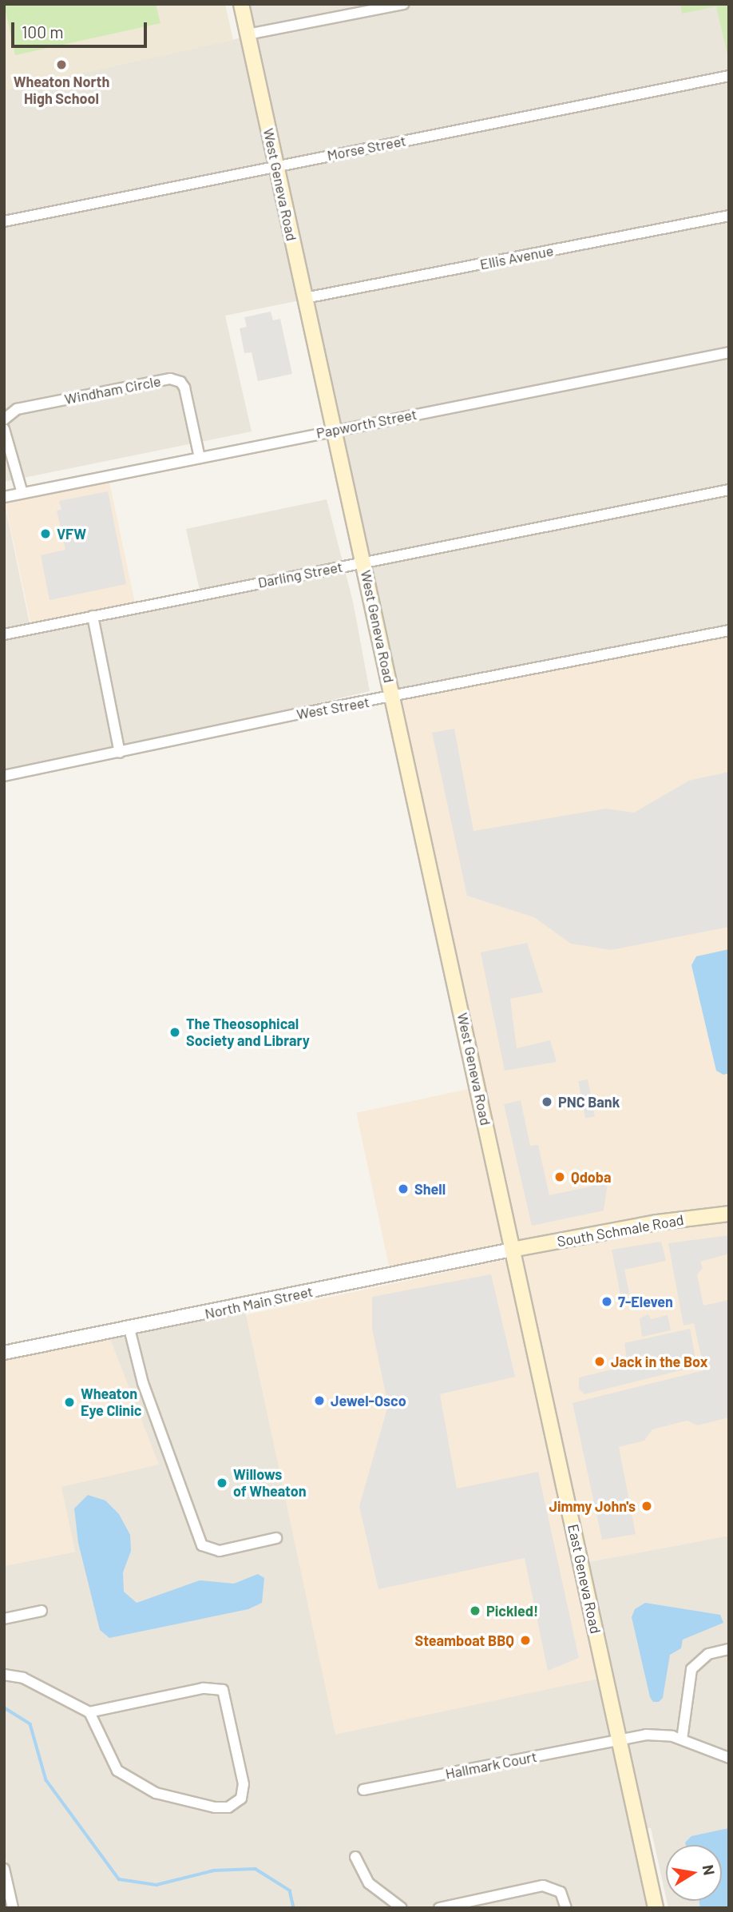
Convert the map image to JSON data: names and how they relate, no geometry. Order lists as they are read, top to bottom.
{
  "streets": {
    "main road": ["West Geneva Road", "South Schmale Road", "East Geneva Road"],
    "street": [
      "Morse Street",
      "Ellis Avenue",
      "Windham Circle",
      "Papworth Street",
      "Darling Street",
      "West Street",
      "North Main Street",
      "Hallmark Court"
    ]
  },
  "crossings": [
    ["Morse Street", "West Geneva Road"],
    ["West Geneva Road", "Ellis Avenue"],
    ["West Geneva Road", "Papworth Street"],
    ["West Geneva Road", "Darling Street"],
    ["West Geneva Road", "West Street"],
    ["West Geneva Road", "South Schmale Road"],
    ["West Geneva Road", "North Main Street"],
    ["West Geneva Road", "East Geneva Road"],
    ["Windham Circle", "Papworth Street"],
    ["South Schmale Road", "North Main Street"],
    ["South Schmale Road", "East Geneva Road"],
    ["North Main Street", "East Geneva Road"],
    ["East Geneva Road", "Hallmark Court"]
  ],
  "places": [
    "Wheaton North High School",
    "VFW",
    "The Theosophical Society and Library",
    "PNC Bank",
    "Qdoba",
    "Shell",
    "7-Eleven",
    "Jack in the Box",
    "Jewel-Osco",
    "Wheaton Eye Clinic",
    "Willows of Wheaton",
    "Jimmy John's",
    "Pickled!",
    "Steamboat BBQ"
  ],
  "scale_bar": "100 m",
  "north": "right"
}
